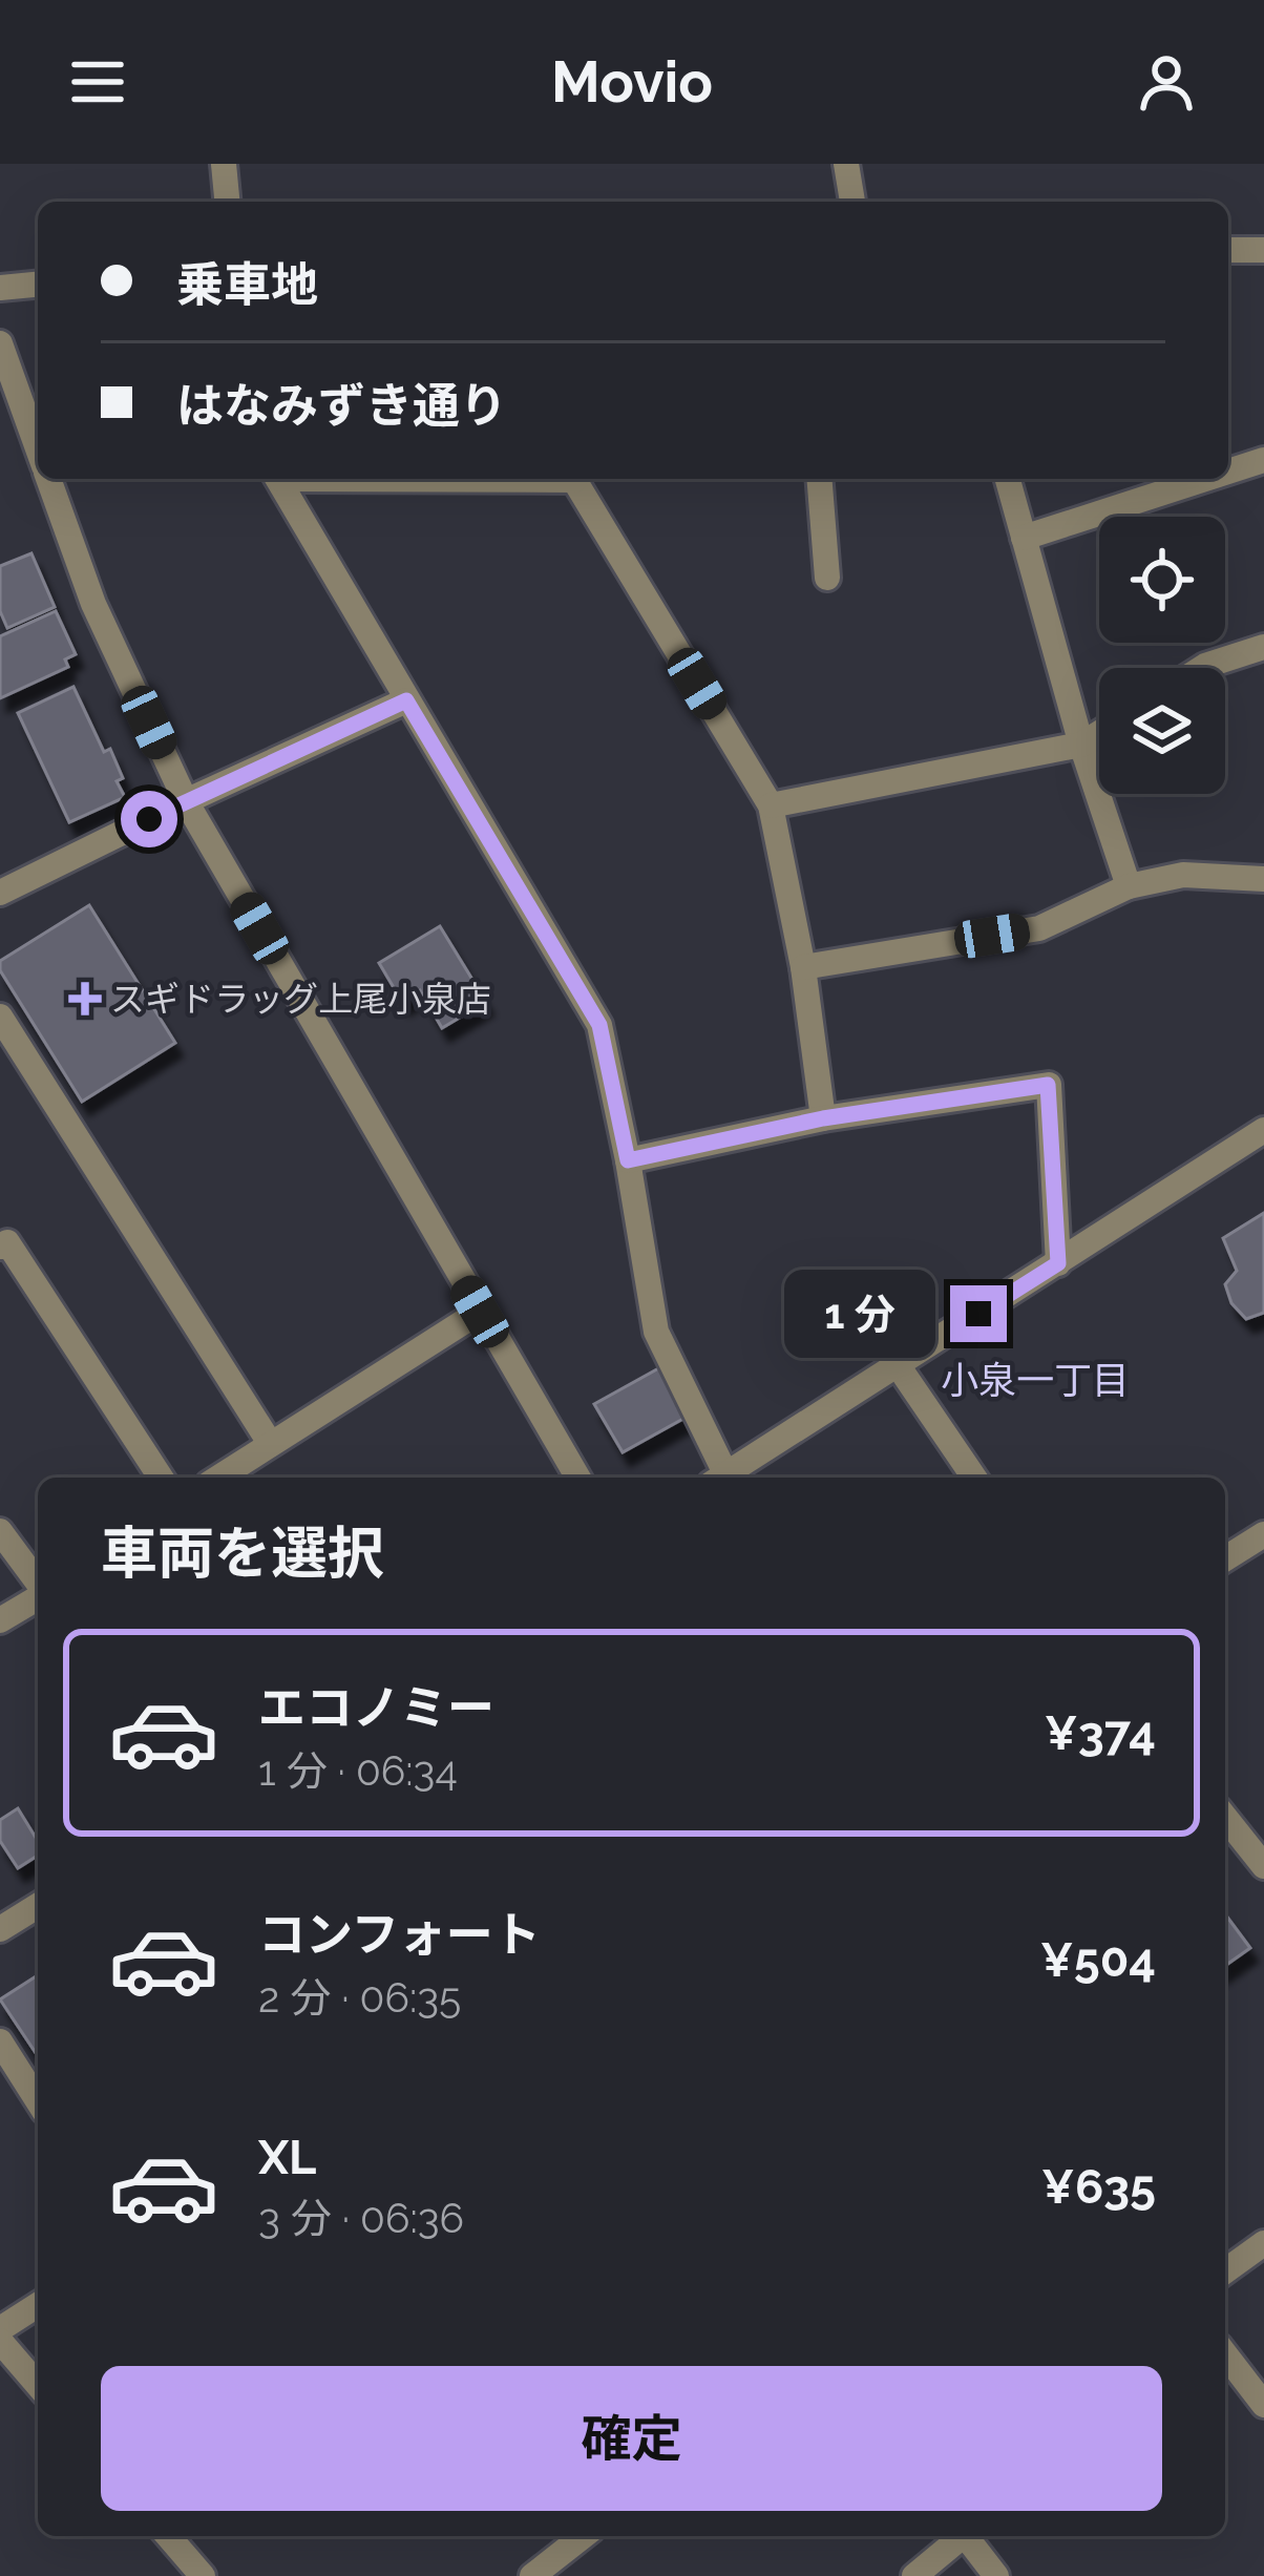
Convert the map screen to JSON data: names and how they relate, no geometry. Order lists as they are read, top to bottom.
{
  "districts": ["小泉一丁目"],
  "places": {
    "health": ["スギドラッグ上尾小泉店"]
  },
  "page": {
    "header": "Movio",
    "banner": ["乗車地", "はなみずき通り"],
    "bubble": "1 分",
    "heading": "車両を選択",
    "list": [
      {
        "name": "エコノミー",
        "note": "1 分 · 06:34",
        "value": "¥374"
      },
      {
        "name": "コンフォート",
        "note": "2 分 · 06:35",
        "value": "¥504"
      },
      {
        "name": "XL",
        "note": "3 分 · 06:36",
        "value": "¥635"
      }
    ],
    "buttons": "確定"
  }
}
